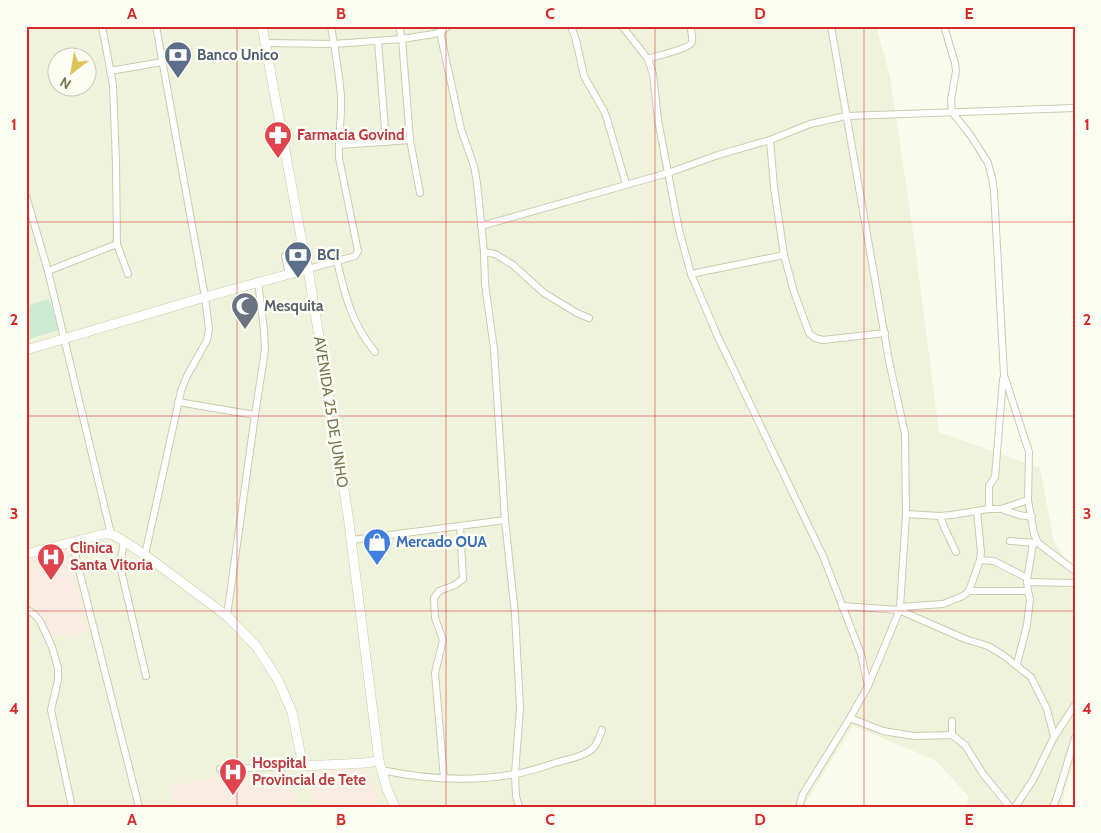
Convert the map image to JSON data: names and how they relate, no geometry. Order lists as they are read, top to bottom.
{
  "streets": {
    "street": ["AVENIDA 25 DE JUNHO"]
  },
  "places": {
    "bank": ["Banco Unico", "BCI"],
    "pharmacy": ["Farmacia Govind"],
    "mosque": ["Mesquita"],
    "shop": ["Mercado OUA"],
    "hospital": ["Clinica Santa Vitoria", "Hospital Provincial de Tete"]
  },
  "north": "bottom left",
  "grid": {
    "columns": [
      "A",
      "B",
      "C",
      "D",
      "E"
    ],
    "rows": [
      "1",
      "2",
      "3",
      "4"
    ]
  }
}
